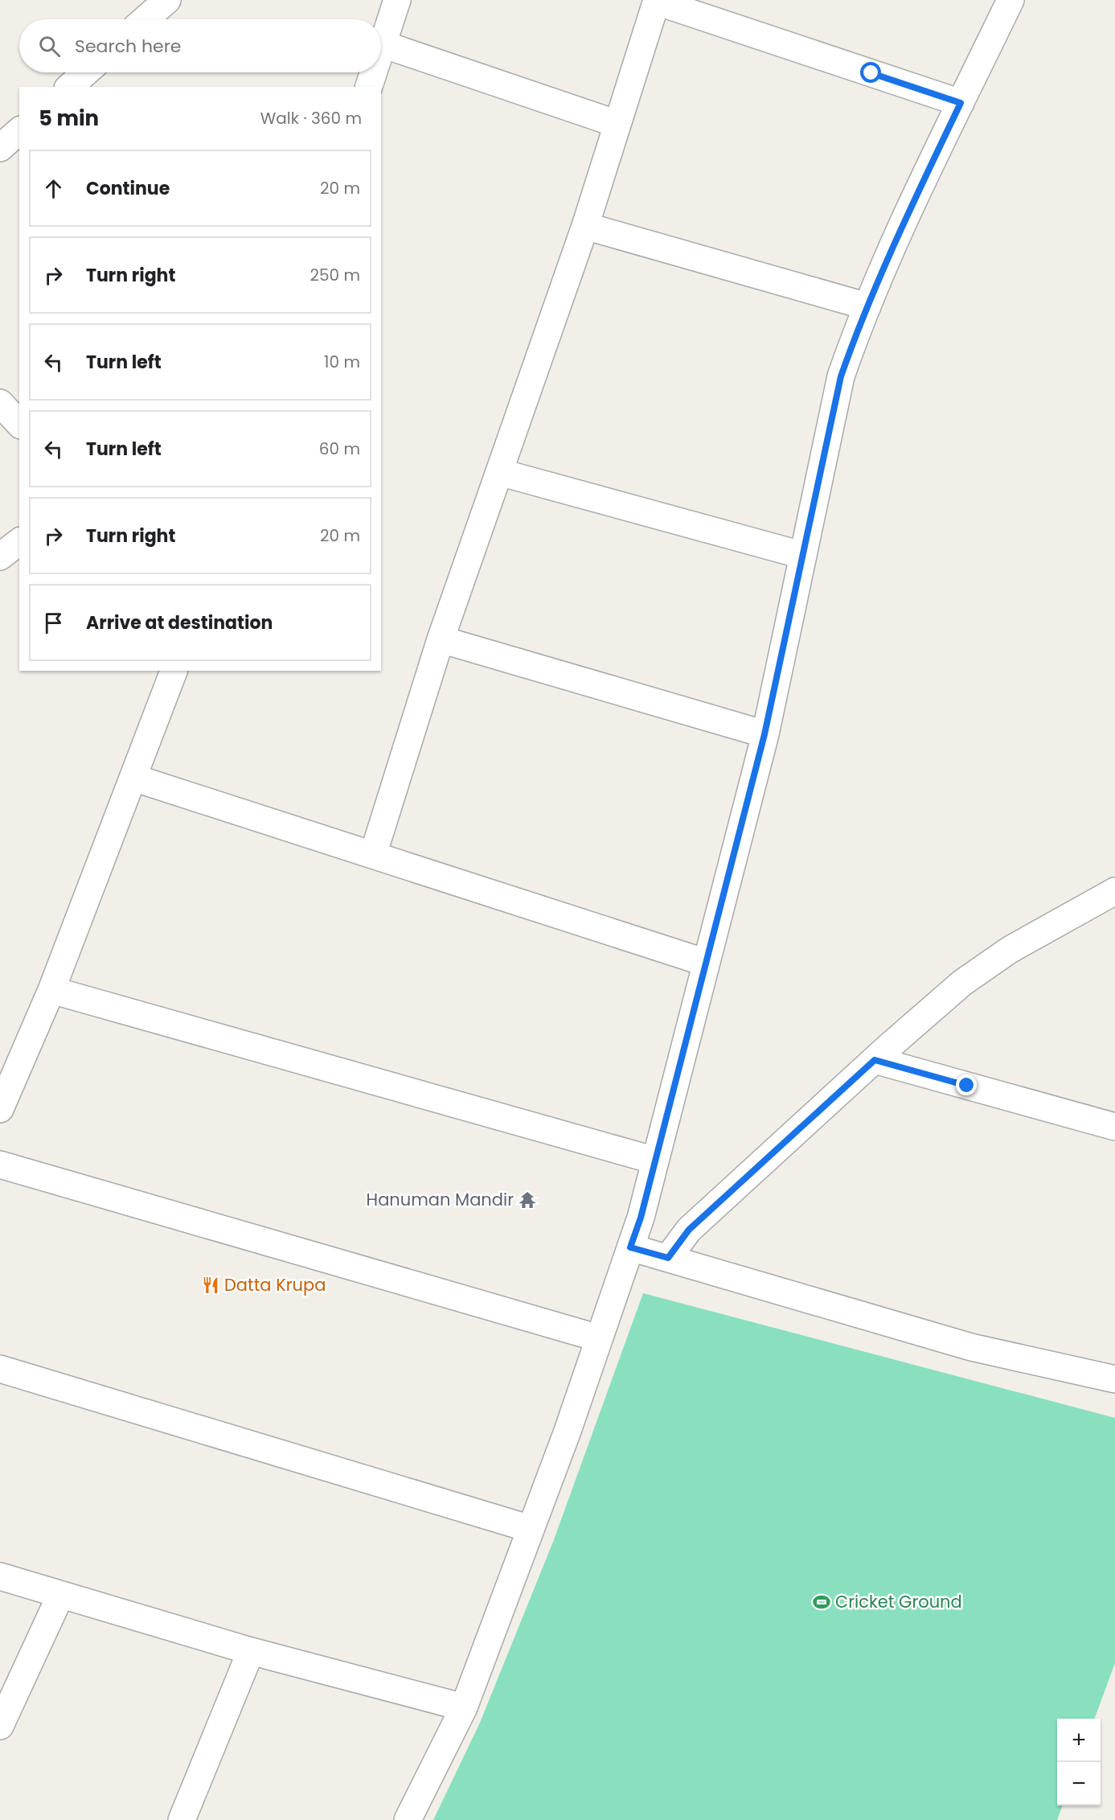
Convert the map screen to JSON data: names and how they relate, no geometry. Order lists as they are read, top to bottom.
{
  "places": {
    "temple": ["Hanuman Mandir"],
    "restaurant": ["Datta Krupa"],
    "sports": ["Cricket Ground"]
  },
  "page": {
    "search": "Search here",
    "heading": ["5 min", "Walk · 360 m"],
    "list": [
      ["Continue", "20 m"],
      ["Turn right", "250 m"],
      ["Turn left", "10 m"],
      ["Turn left", "60 m"],
      ["Turn right", "20 m"],
      "Arrive at destination"
    ],
    "map_buttons": ["+", "−"]
  }
}
